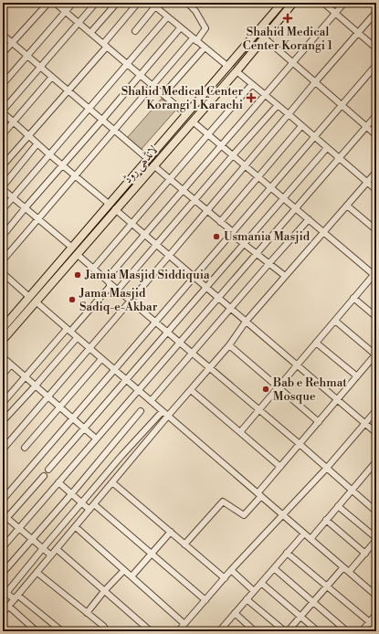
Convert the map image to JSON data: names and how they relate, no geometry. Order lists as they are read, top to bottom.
{
  "streets": {
    "main road": ["لانڈھی روڈ"]
  },
  "places": {
    "health": ["Shahid Medical Center Korangi 1", "Shahid Medical Center Korangi 1 Karachi"],
    "other": [
      "Usmania Masjid",
      "Jamia Masjid Siddiquia",
      "Jama Masjid Sadiq-e-Akbar",
      "Bab e Rehmat Mosque"
    ]
  }
}
